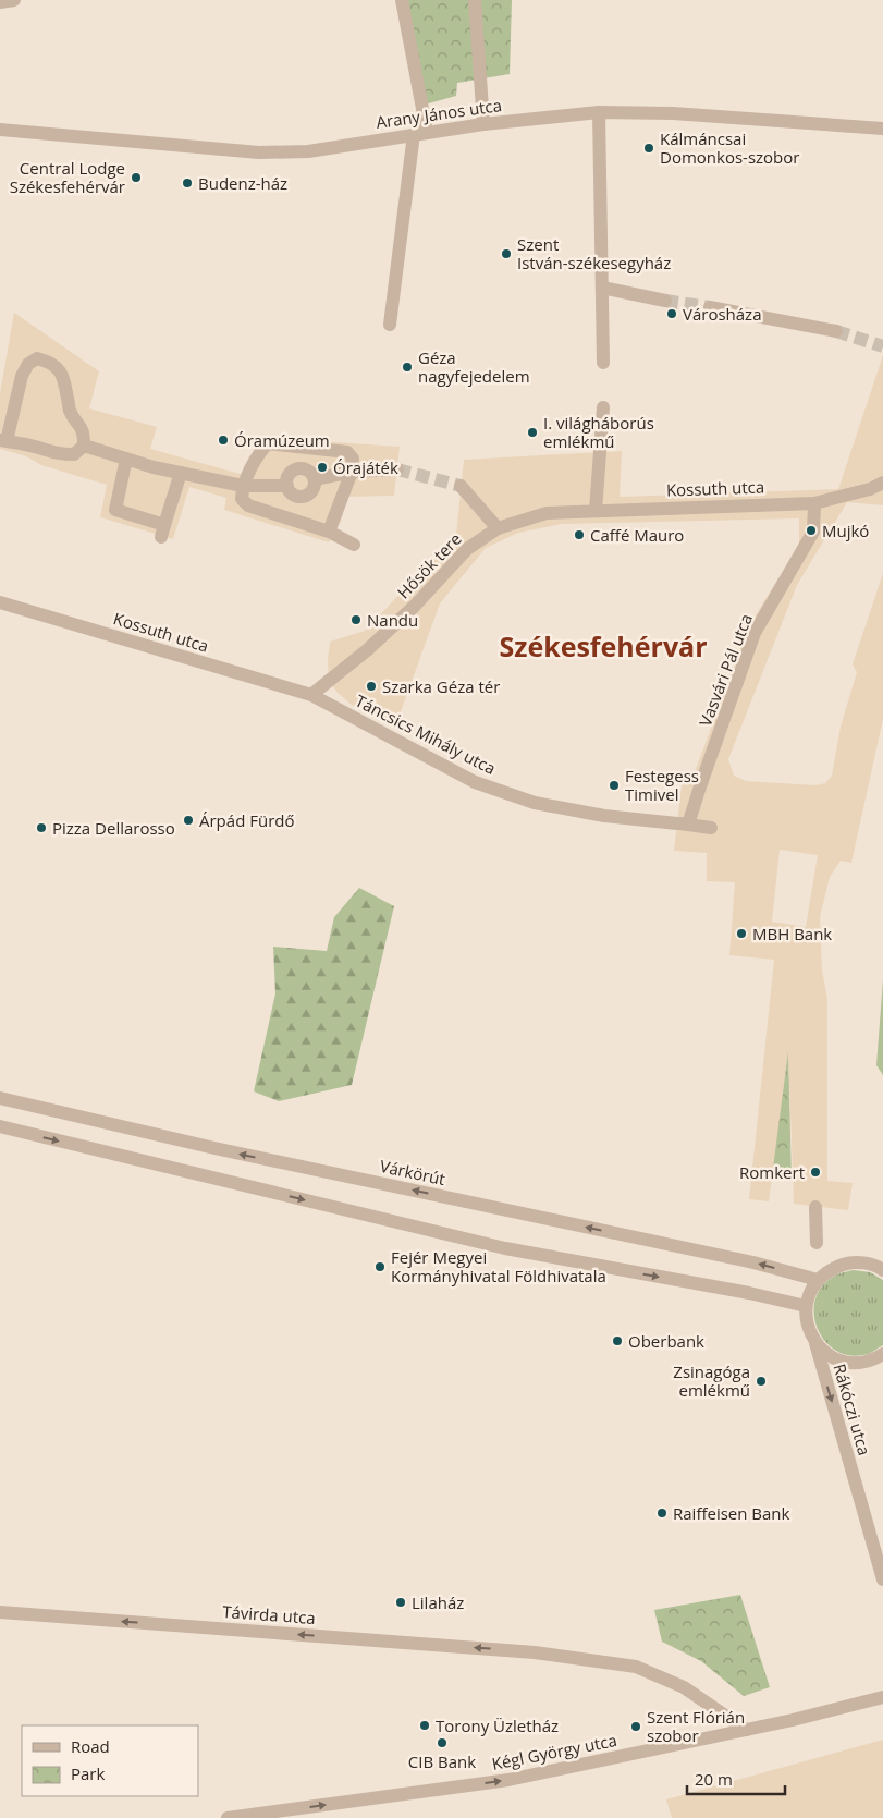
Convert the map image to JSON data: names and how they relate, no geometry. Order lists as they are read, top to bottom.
{
  "streets": {
    "street": [
      "Arany János utca",
      "Kossuth utca",
      "Hősök tere",
      "Vasvári Pál utca",
      "Táncsics Mihály utca",
      "Várkörút",
      "Rákóczi utca",
      "Távirda utca",
      "Kégl György utca"
    ]
  },
  "crossings": [
    ["Kossuth utca", "Hősök tere"],
    ["Kossuth utca", "Vasvári Pál utca"],
    ["Kossuth utca", "Táncsics Mihály utca"],
    ["Hősök tere", "Táncsics Mihály utca"],
    ["Vasvári Pál utca", "Táncsics Mihály utca"],
    ["Távirda utca", "Kégl György utca"]
  ],
  "one_way": ["Rákóczi utca", "Távirda utca", "Kégl György utca"],
  "districts": ["Székesfehérvár"],
  "places": [
    "Kálmáncsai Domonkos-szobor",
    "Central Lodge Székesfehérvár",
    "Budenz-ház",
    "Szent István-székesegyház",
    "Városháza",
    "Géza nagyfejedelem",
    "I. világháborús emlékmű",
    "Óramúzeum",
    "Órajáték",
    "Mujkó",
    "Caffé Mauro",
    "Nandu",
    "Szarka Géza tér",
    "Festegess Timivel",
    "Árpád Fürdő",
    "Pizza Dellarosso",
    "MBH Bank",
    "Romkert",
    "Fejér Megyei Kormányhivatal Földhivatala",
    "Oberbank",
    "Zsinagóga emlékmű",
    "Raiffeisen Bank",
    "Lilaház",
    "Torony Üzletház",
    "Szent Flórián szobor",
    "CIB Bank"
  ],
  "legend": ["Road", "Park"],
  "scale_bar": "20 m"
}
